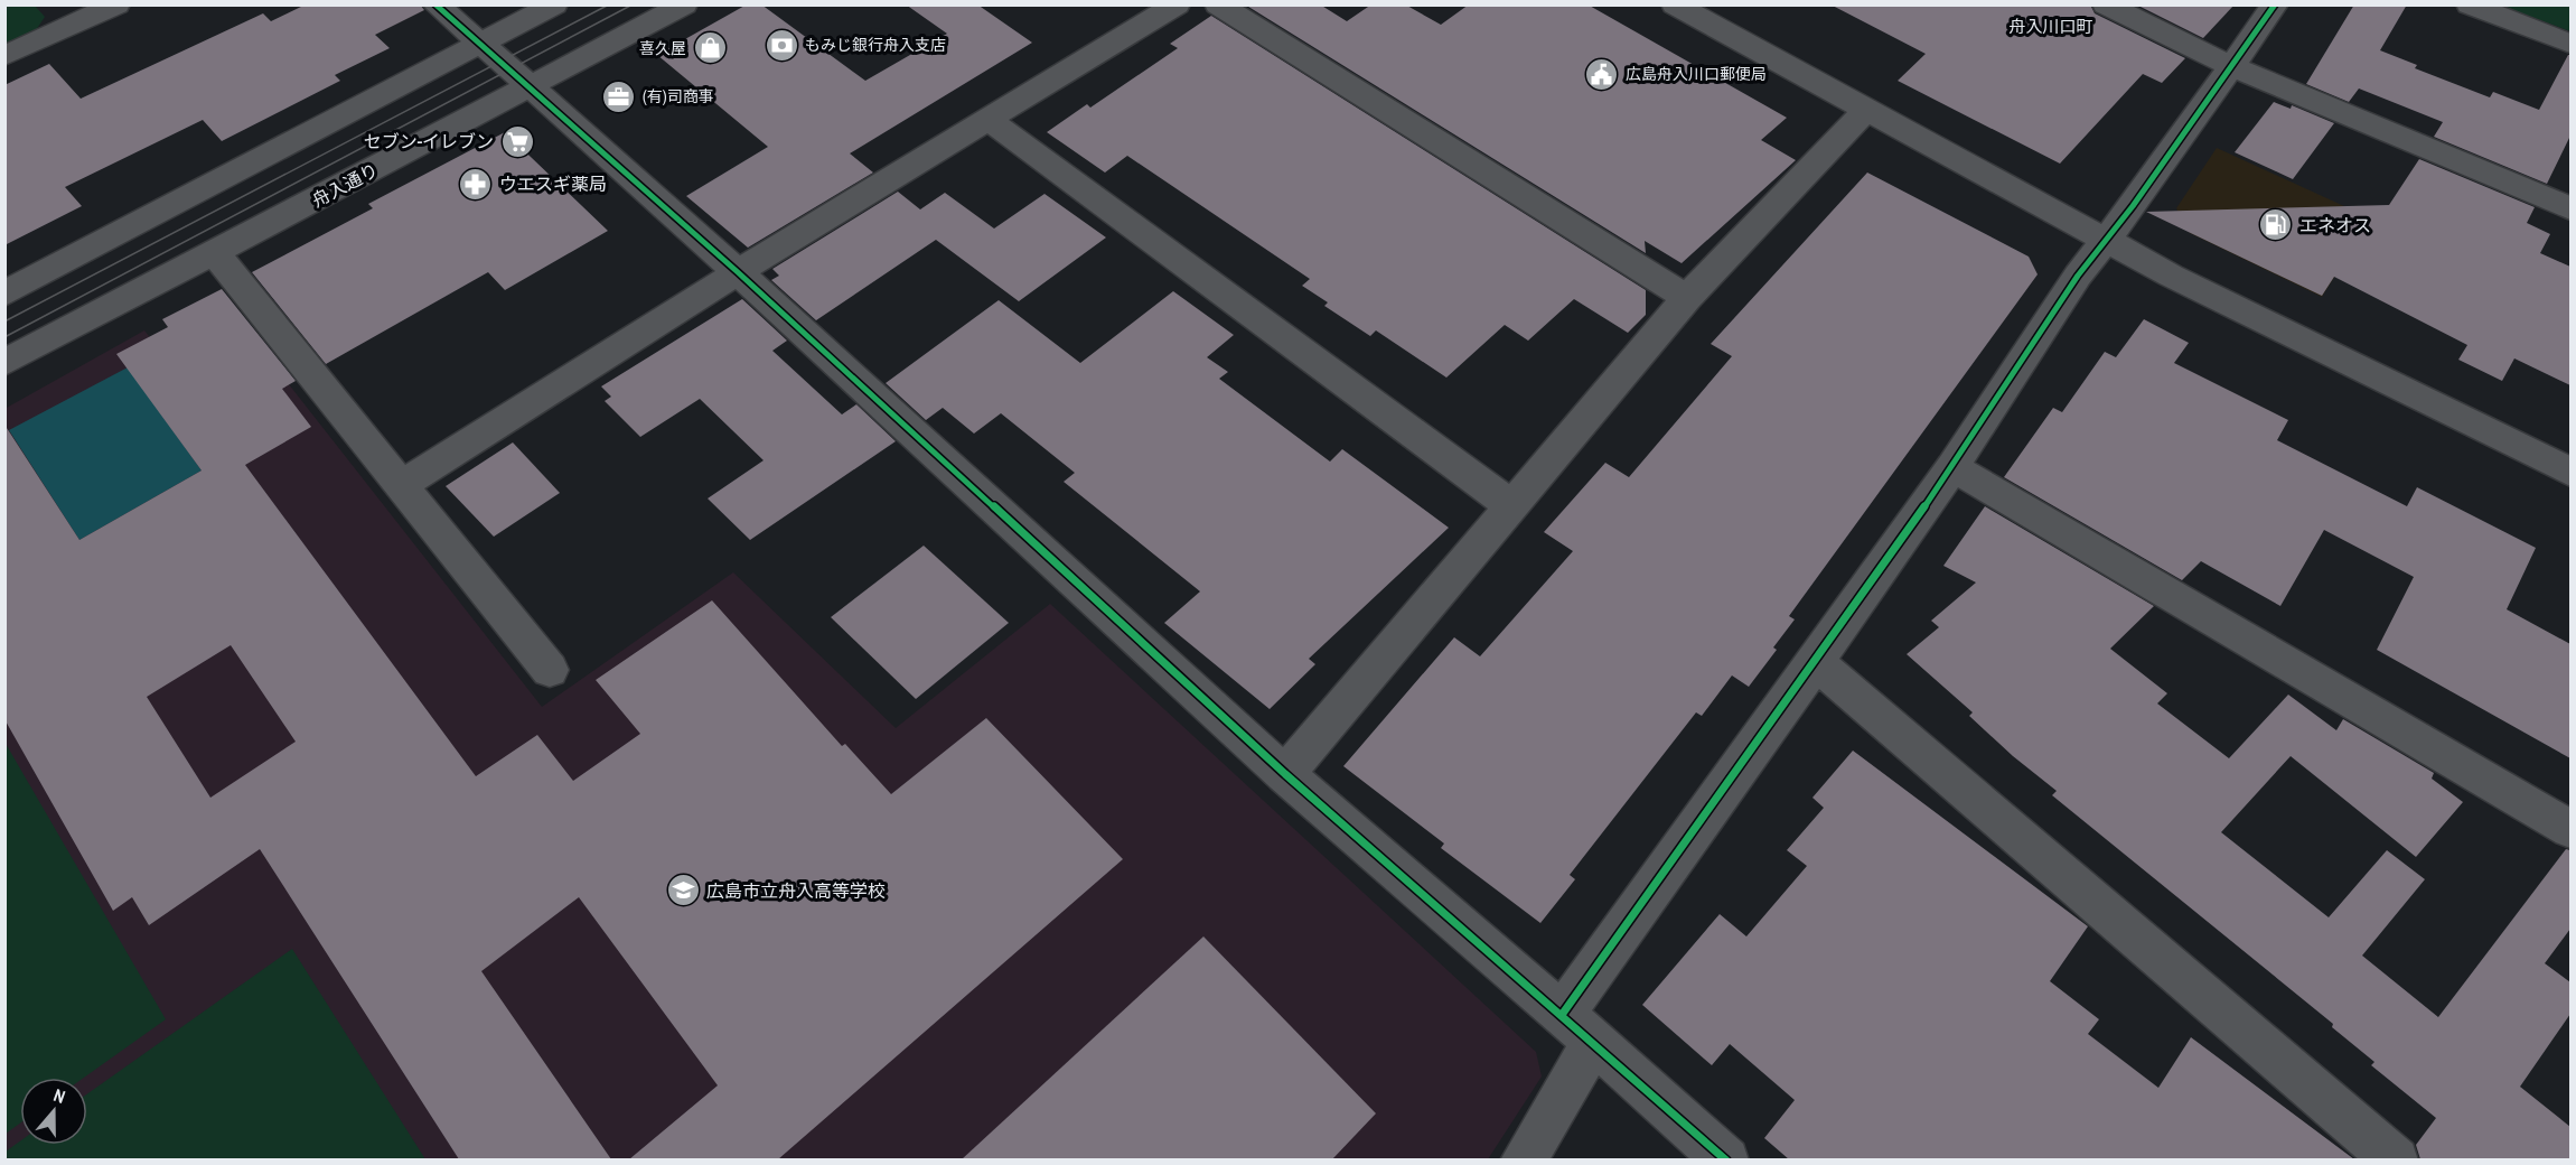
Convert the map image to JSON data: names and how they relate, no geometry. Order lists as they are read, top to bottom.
{
  "streets": {
    "street": ["舟入通り"]
  },
  "districts": ["舟入川口町"],
  "places": {
    "bank": ["もみじ銀行舟入支店"],
    "shop": ["喜久屋"],
    "public building": ["広島舟入川口郵便局"],
    "office": ["(有)司商事"],
    "supermarket": ["セブン-イレブン"],
    "pharmacy": ["ウエスギ薬局"],
    "fuel station": ["エネオス"],
    "school or university": ["広島市立舟入高等学校"]
  },
  "north": "top"
}
